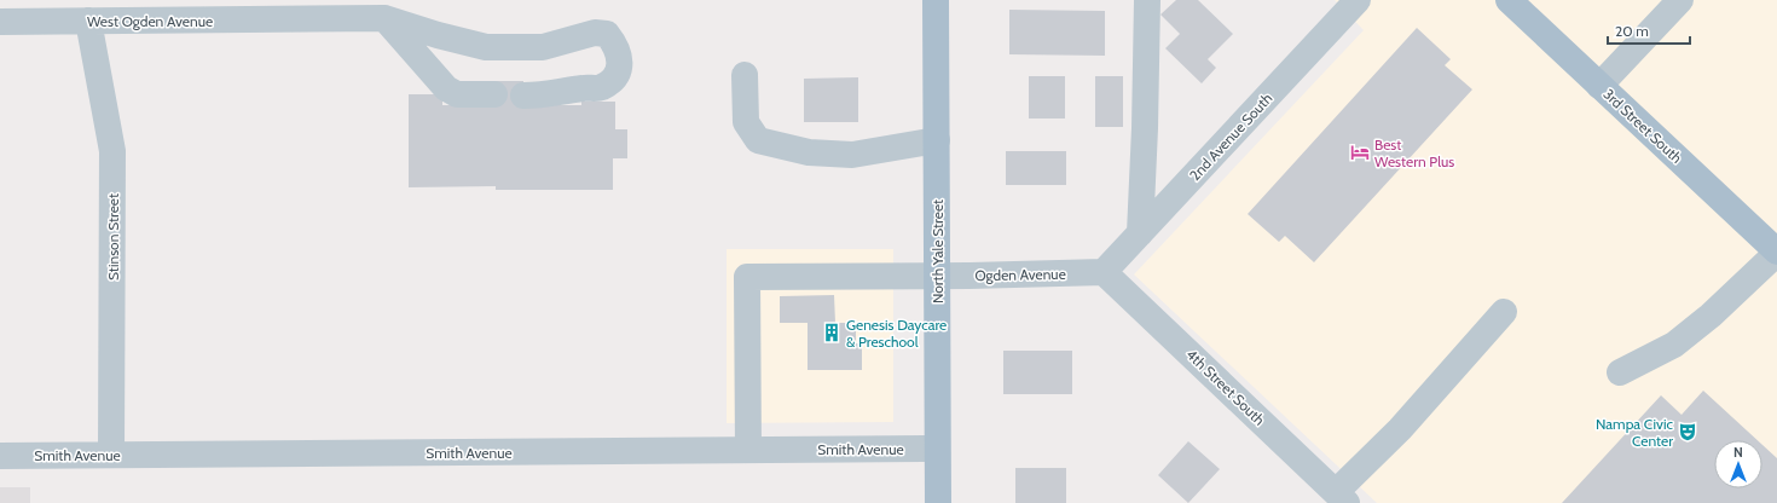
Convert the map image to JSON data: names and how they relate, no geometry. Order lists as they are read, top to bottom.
{
  "streets": {
    "main road": ["3rd Street South", "North Yale Street"],
    "street": [
      "West Ogden Avenue",
      "2nd Avenue South",
      "Stinson Street",
      "Ogden Avenue",
      "4th Street South",
      "Smith Avenue"
    ]
  },
  "crossings": [
    ["West Ogden Avenue", "Stinson Street"],
    ["2nd Avenue South", "Ogden Avenue"],
    ["2nd Avenue South", "4th Street South"],
    ["Stinson Street", "Smith Avenue"],
    ["North Yale Street", "Ogden Avenue"],
    ["North Yale Street", "Smith Avenue"],
    ["Ogden Avenue", "4th Street South"],
    ["Ogden Avenue", "Smith Avenue"]
  ],
  "places": {
    "hotel": ["Best Western Plus"],
    "building": ["Genesis Daycare & Preschool"],
    "theatre": ["Nampa Civic Center"]
  },
  "scale_bar": "20 m",
  "north": "top"
}
